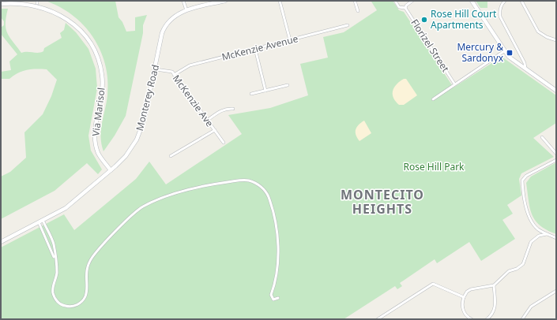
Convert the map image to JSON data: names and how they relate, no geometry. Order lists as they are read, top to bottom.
{
  "streets": {
    "street": [
      "Florizel Street",
      "McKenzie Avenue",
      "Monterey Road",
      "McKenzie Ave",
      "Via Marisol"
    ]
  },
  "crossings": [
    ["McKenzie Avenue", "McKenzie Ave"],
    ["Monterey Road", "McKenzie Ave"],
    ["Monterey Road", "Via Marisol"]
  ],
  "districts": ["MONTECITO HEIGHTS"],
  "parks": ["Rose Hill Park"],
  "places": {
    "other": ["Rose Hill Court Apartments"],
    "transit": ["Mercury & Sardonyx"]
  }
}
